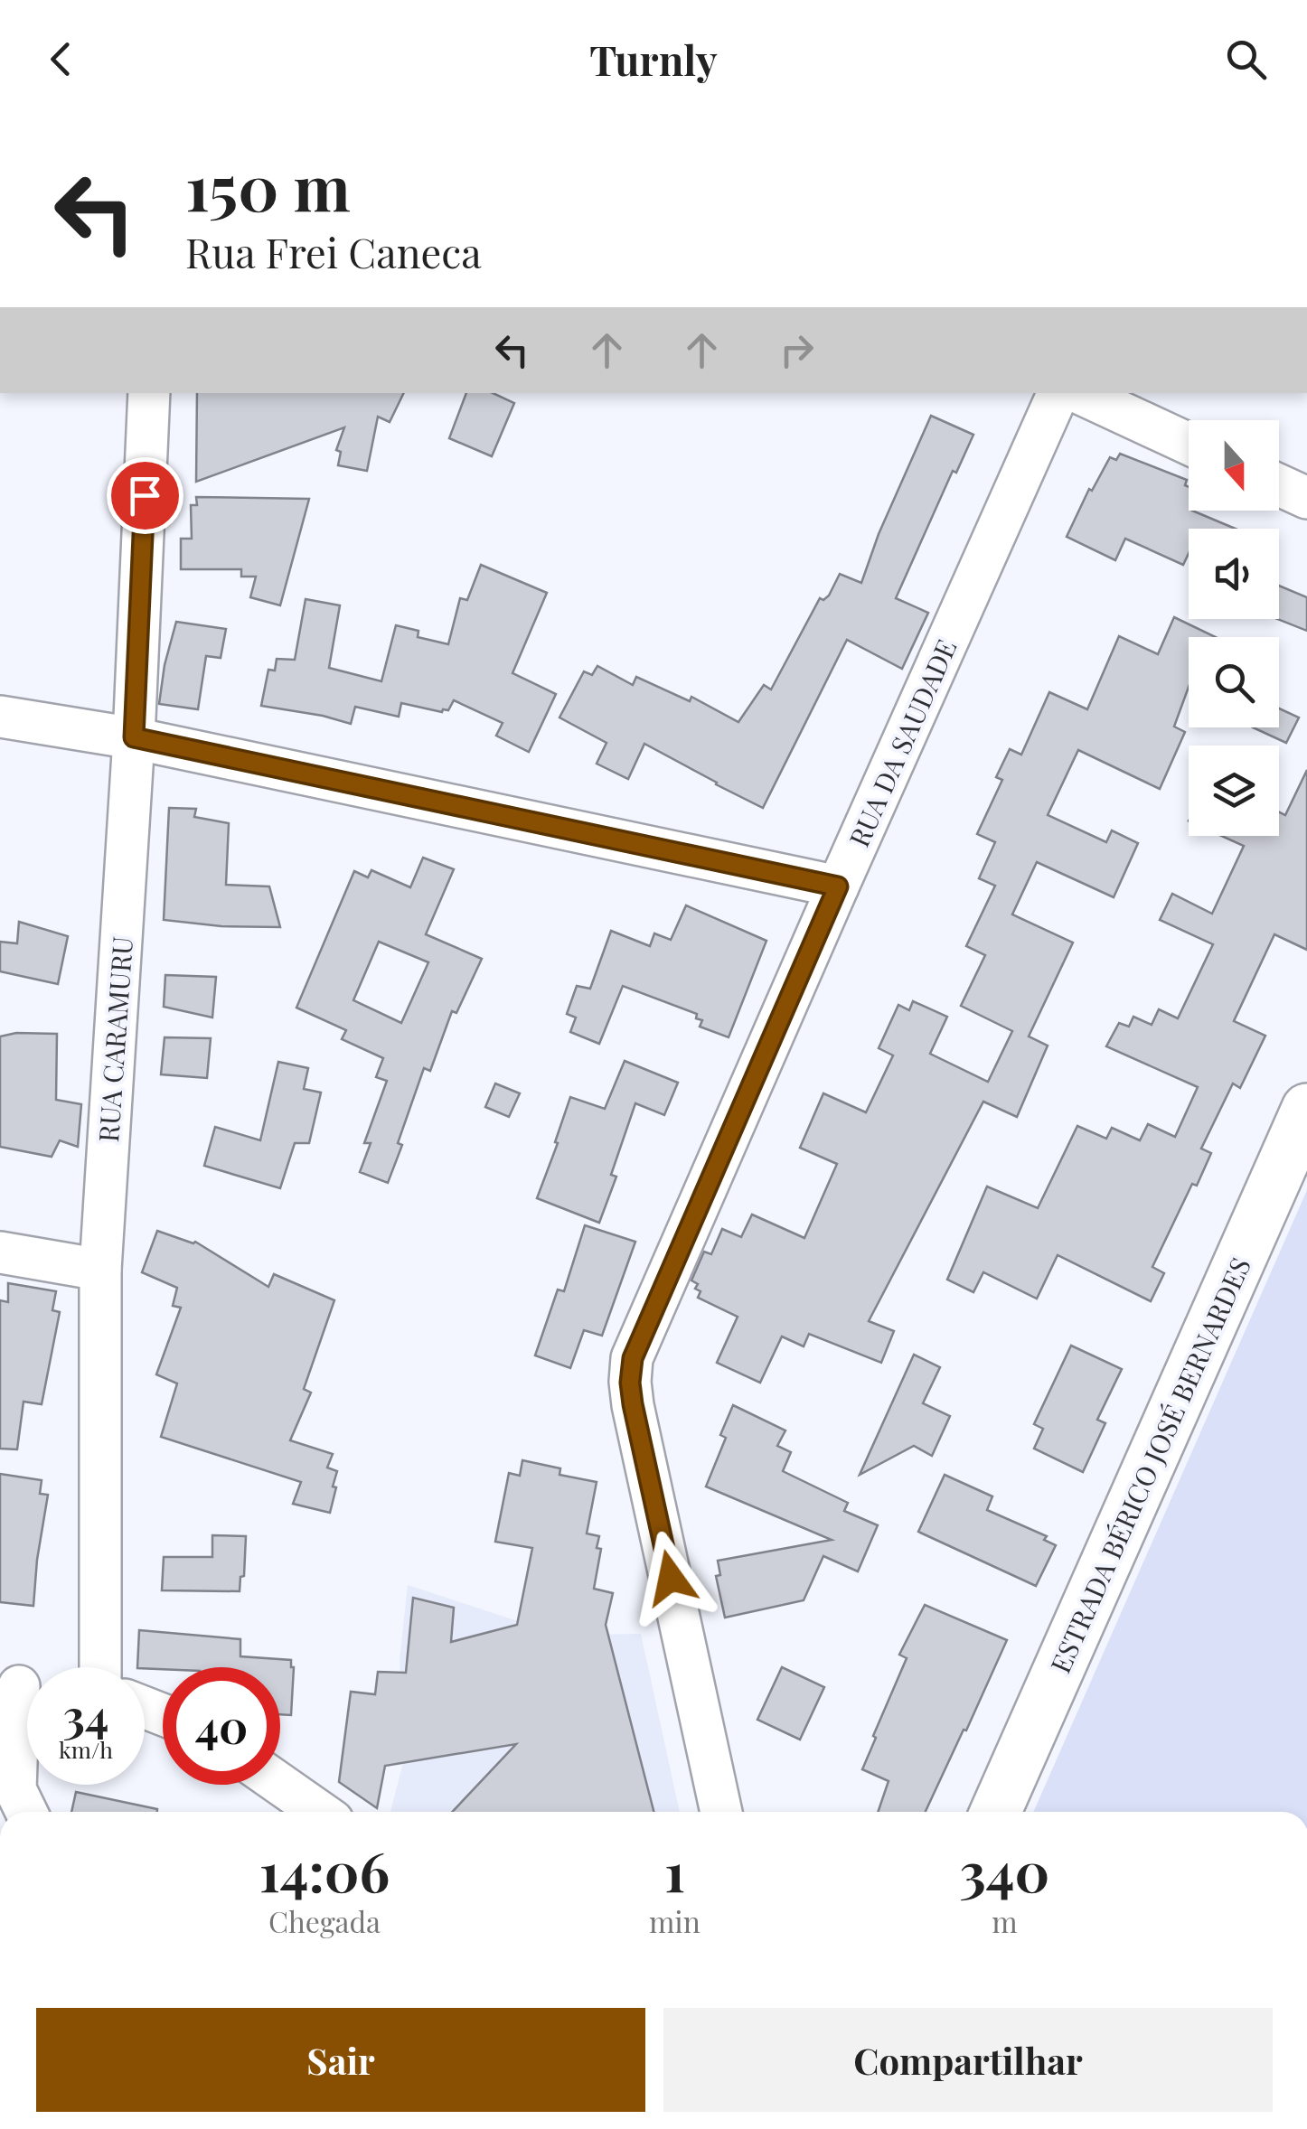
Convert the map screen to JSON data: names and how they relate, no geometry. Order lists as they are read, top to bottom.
{
  "streets": {
    "main road": ["ESTRADA BÉRICO JOSÉ BERNARDES"],
    "street": ["RUA DA SAUDADE", "RUA CARAMURU"]
  },
  "north": "bottom",
  "page": {
    "header": "Turnly",
    "turn": ["150 m", "Rua Frei Caneca"],
    "speed": "34 km/h",
    "limit": "40",
    "eta": [
      "14:06",
      "Chegada",
      "1",
      "min",
      "340",
      "m"
    ],
    "buttons": ["Sair", "Compartilhar"]
  }
}
